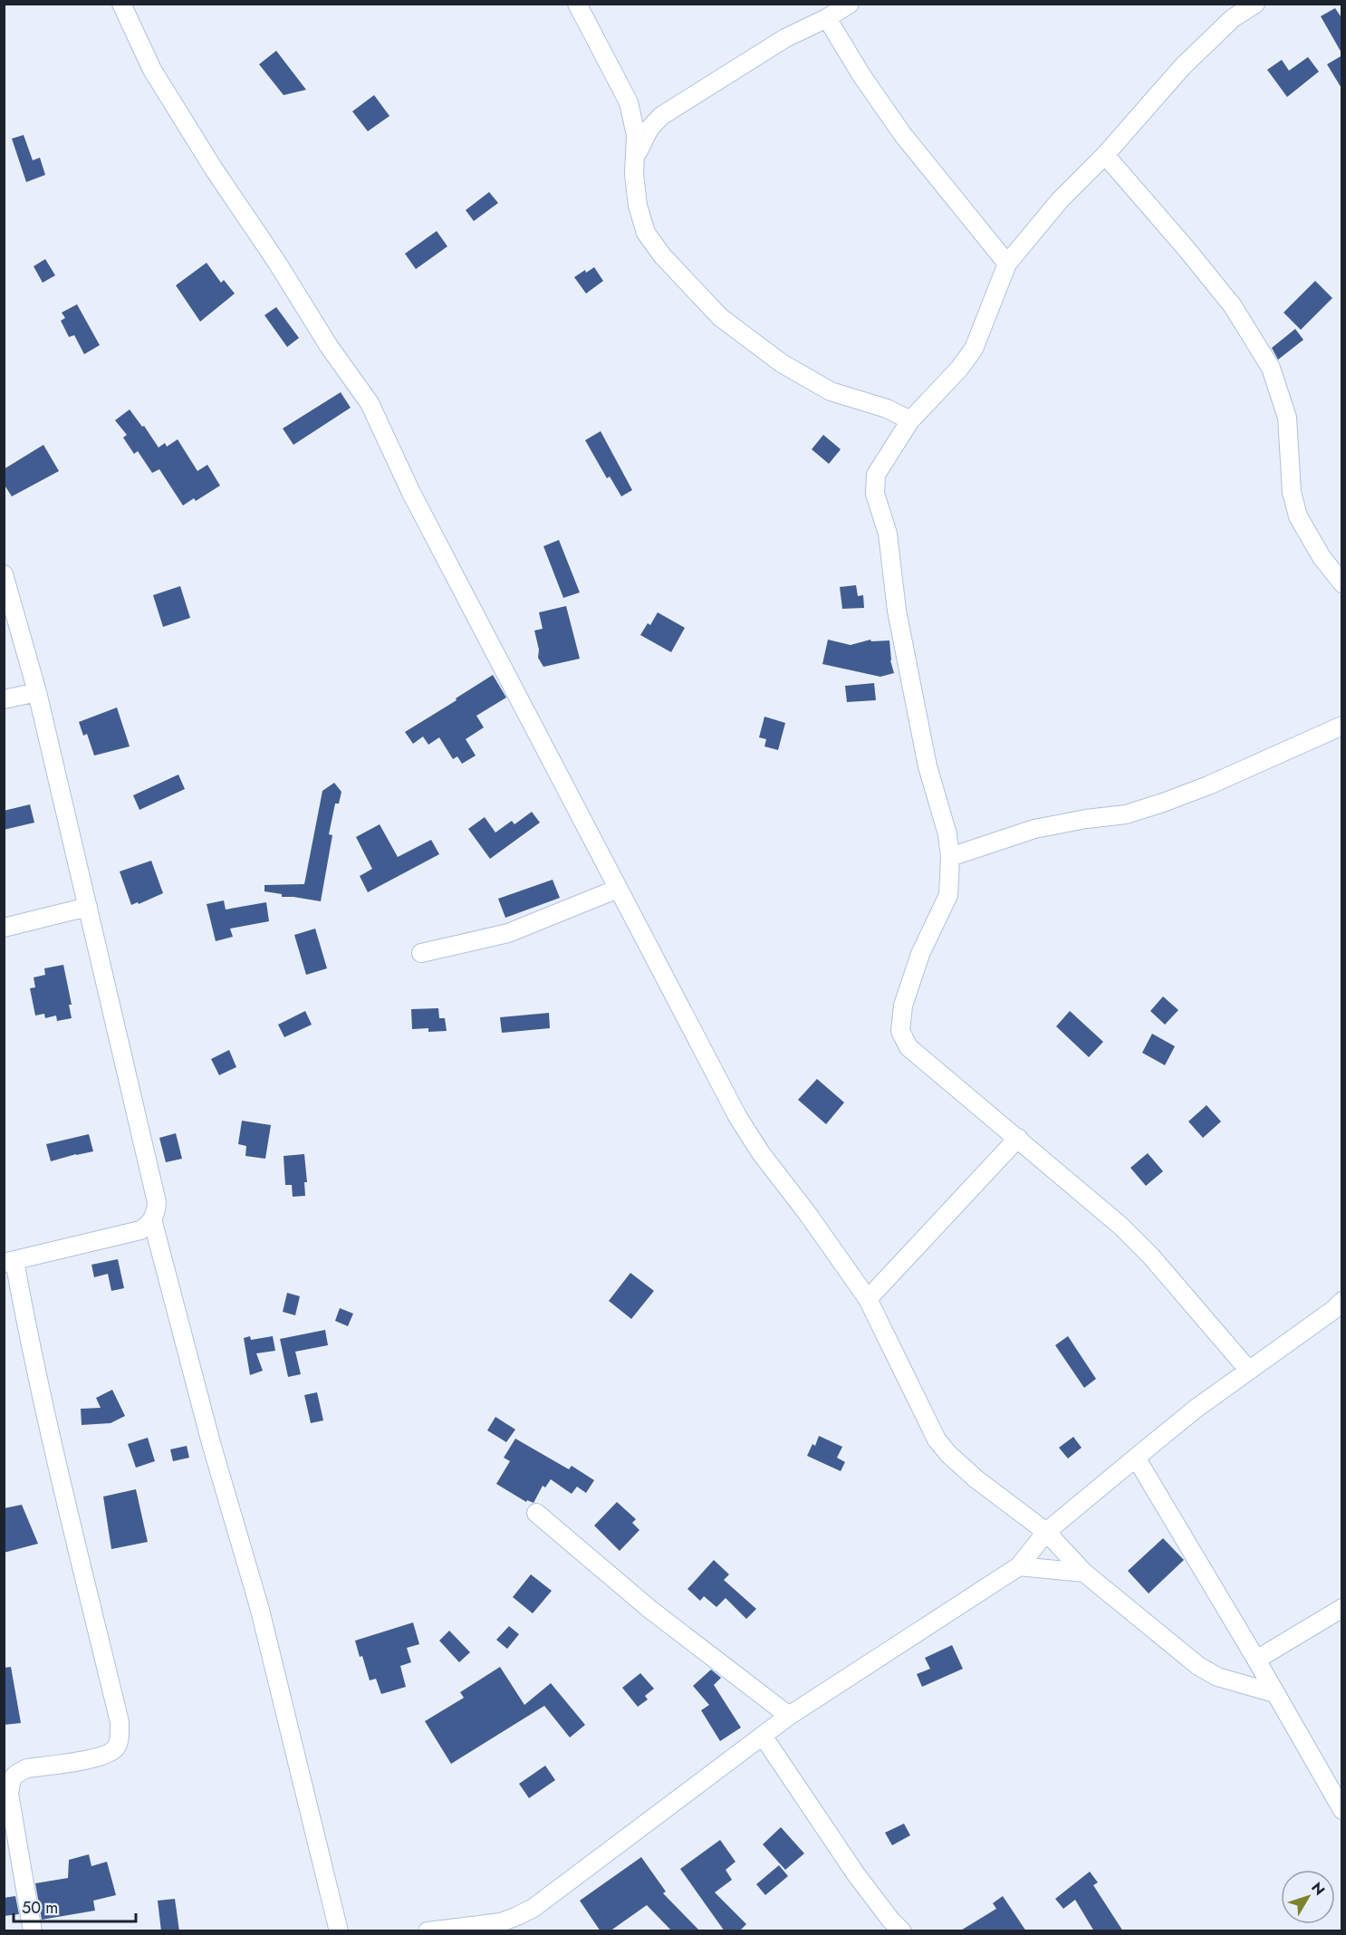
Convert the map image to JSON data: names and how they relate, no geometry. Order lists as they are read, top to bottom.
{
  "scale_bar": "50 m",
  "north": "top right"
}
